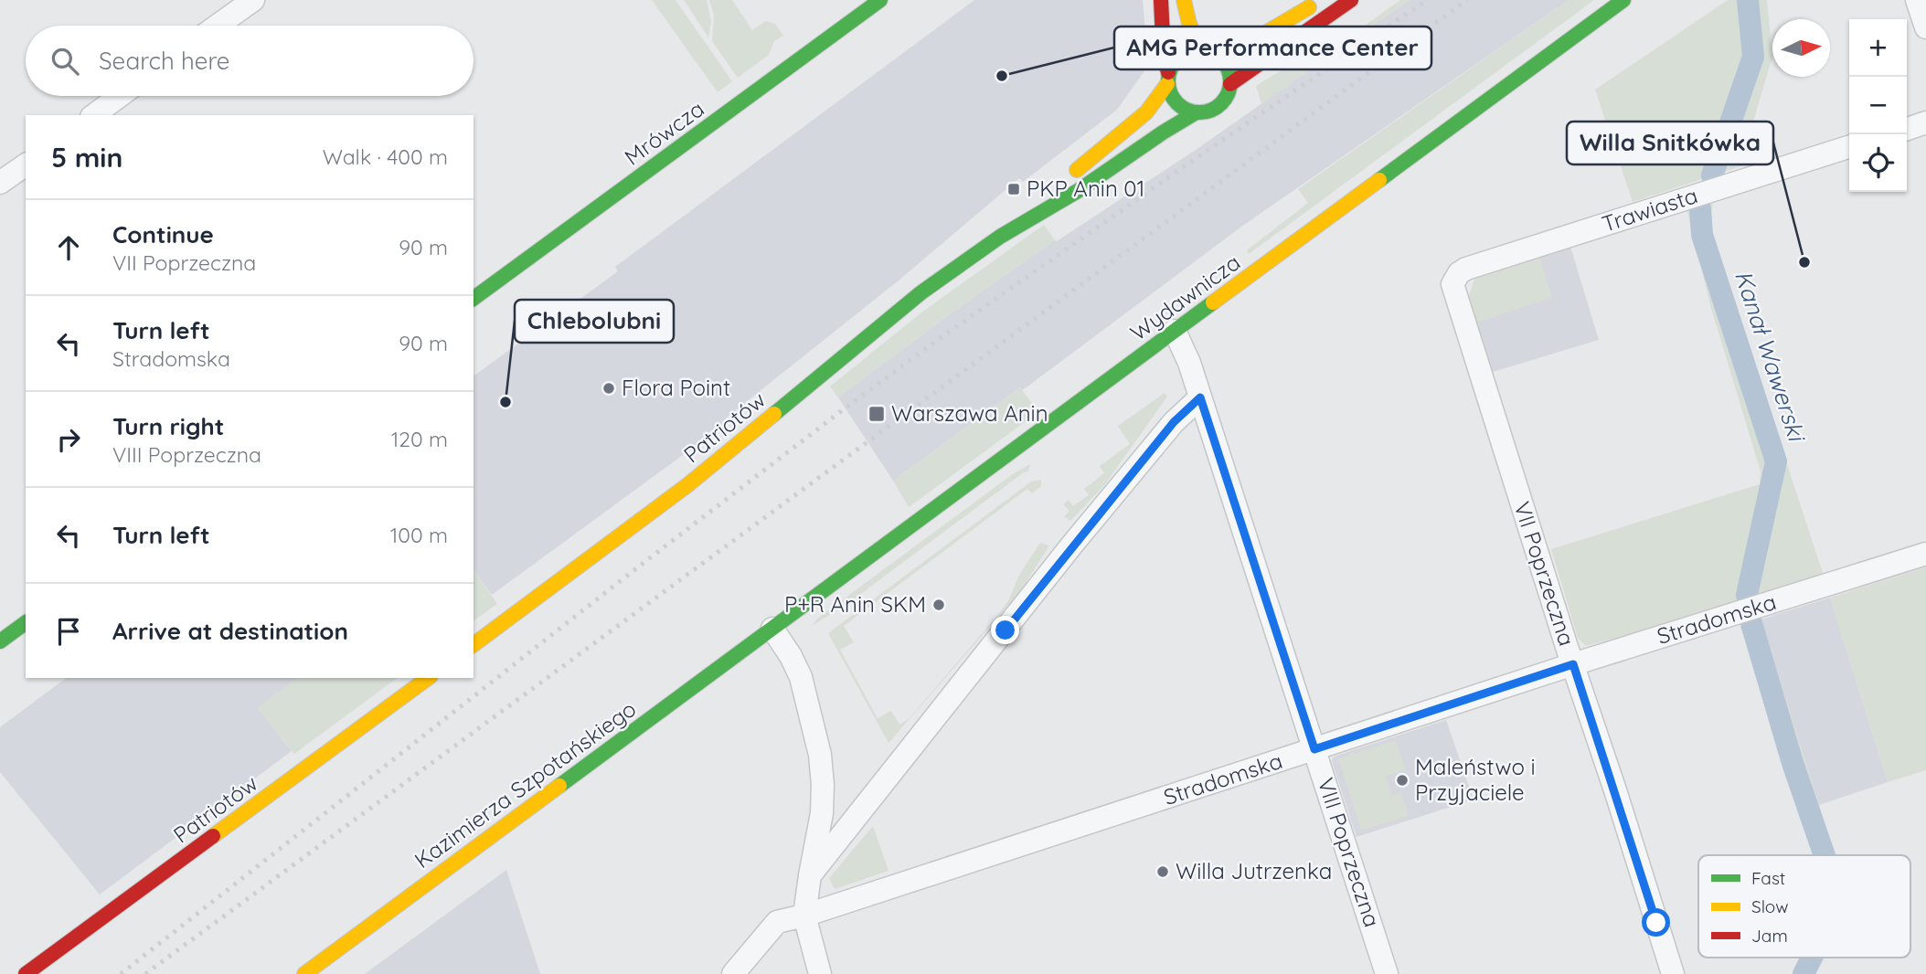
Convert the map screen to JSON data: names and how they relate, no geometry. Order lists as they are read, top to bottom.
{
  "streets": {
    "main road": [
      "Mrówcza",
      "Wydawnicza",
      "Patriotów",
      "Kazimierza Szpotańskiego"
    ],
    "street": [
      "Trawiasta",
      "VII Poprzeczna",
      "Stradomska",
      "VIII Poprzeczna"
    ]
  },
  "crossings": [
    ["Trawiasta", "VII Poprzeczna"],
    ["Wydawnicza", "Kazimierza Szpotańskiego"],
    ["Wydawnicza", "VIII Poprzeczna"],
    ["VII Poprzeczna", "Stradomska"],
    ["Stradomska", "VIII Poprzeczna"]
  ],
  "water": ["Kanał Wawerski"],
  "places": {
    "other": [
      "AMG Performance Center",
      "Willa Snitkówka",
      "Flora Point",
      "Chlebolubni",
      "P+R Anin SKM",
      "Maleństwo i Przyjaciele",
      "Willa Jutrzenka"
    ],
    "transit": ["PKP Anin 01", "Warszawa Anin"]
  },
  "legend": ["Fast", "Slow", "Jam"],
  "north": "right",
  "page": {
    "map_buttons": ["+", "−"],
    "search": "Search here",
    "heading": ["5 min", "Walk · 400 m"],
    "list": [
      ["Continue", "VII Poprzeczna", "90 m"],
      ["Turn left", "Stradomska", "90 m"],
      ["Turn right", "VIII Poprzeczna", "120 m"],
      ["Turn left", "100 m"],
      "Arrive at destination"
    ]
  }
}
